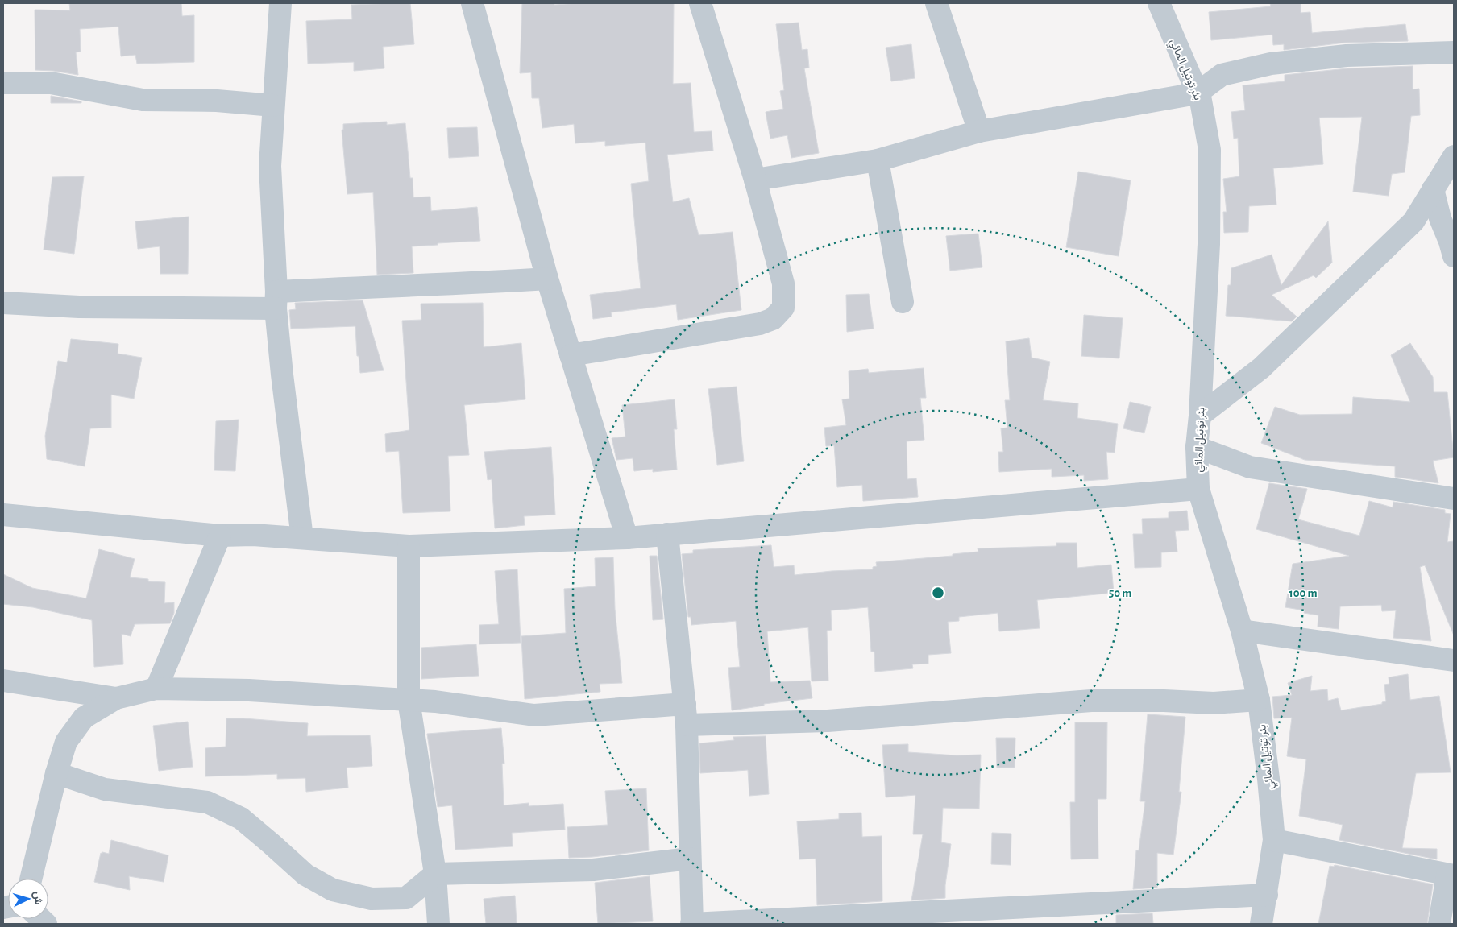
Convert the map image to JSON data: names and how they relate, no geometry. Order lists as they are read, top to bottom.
{
  "streets": {
    "street": ["بئر توتيل المائي"]
  },
  "north": "right",
  "rings": ["50 m", "100 m"]
}
